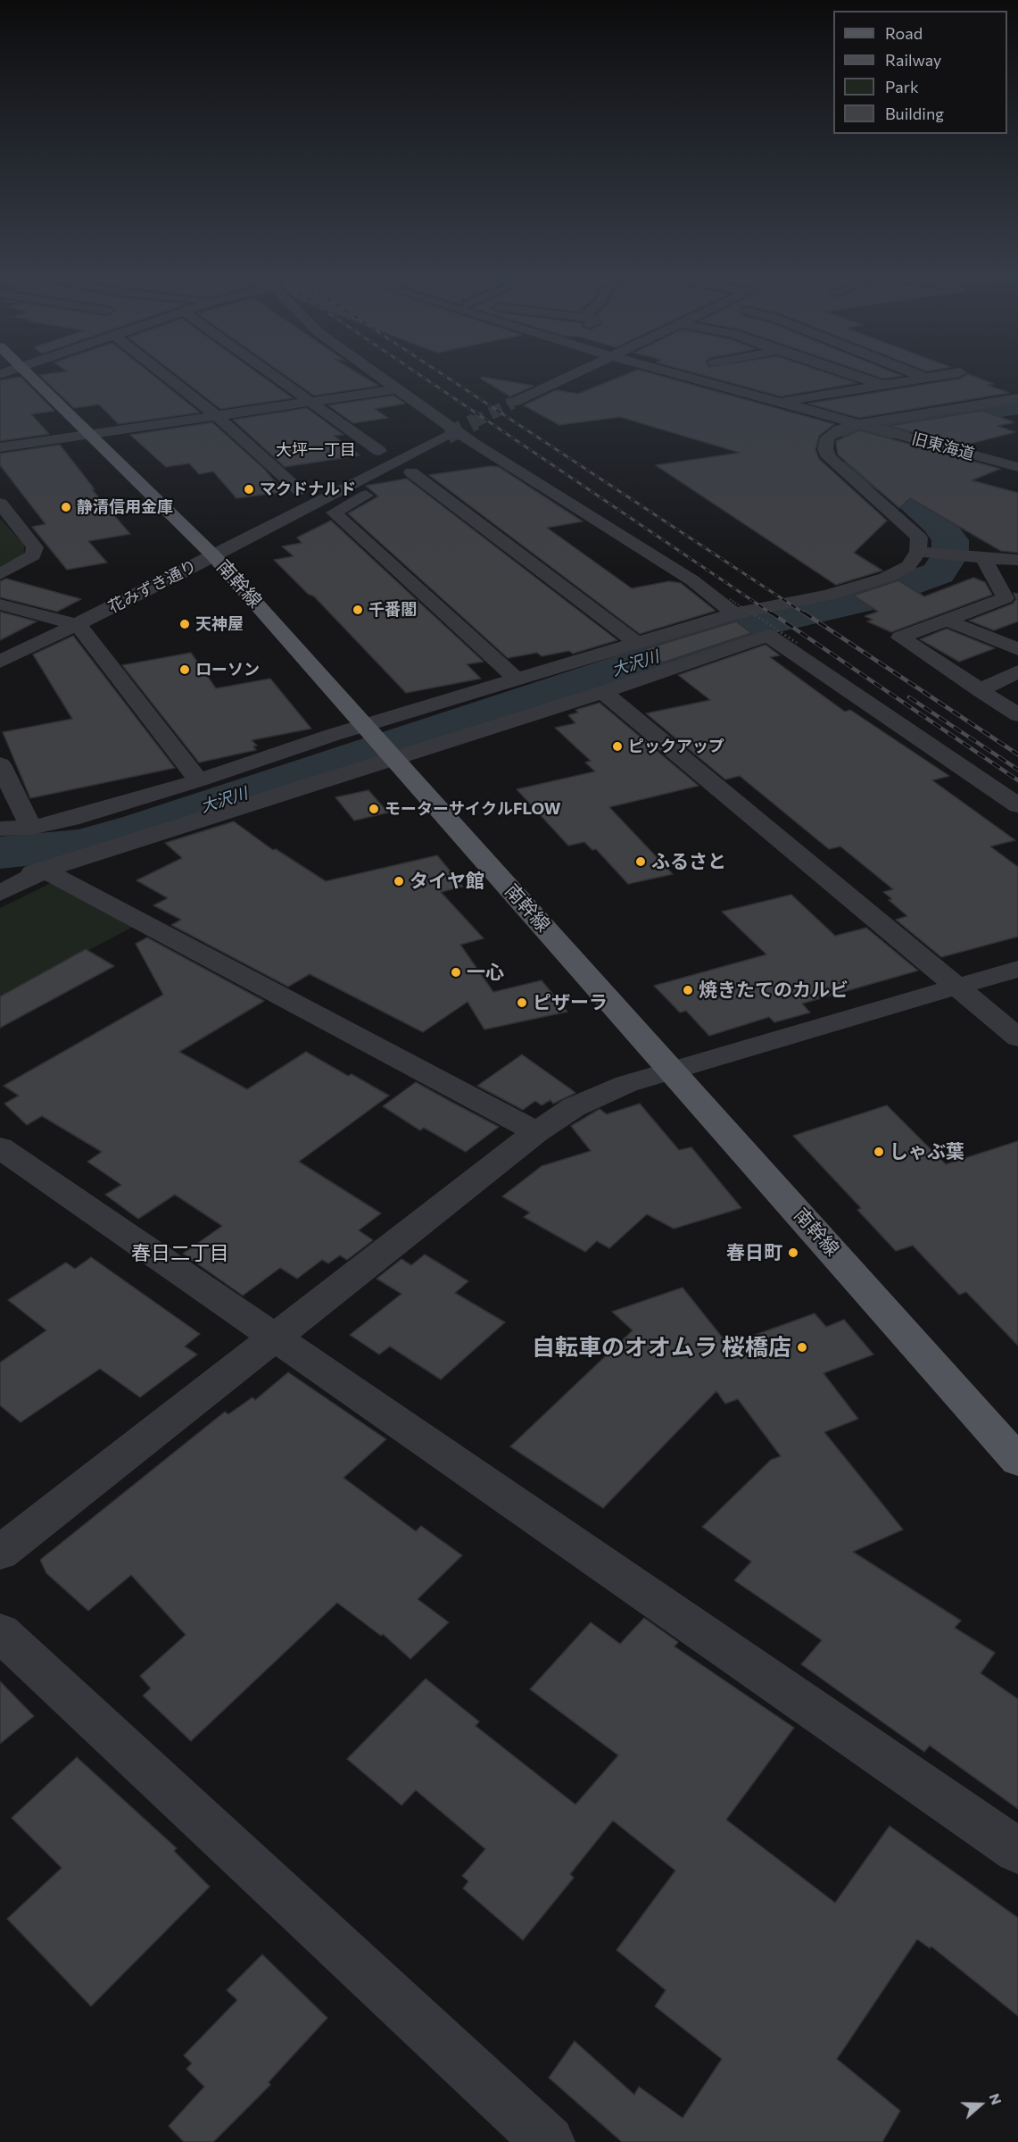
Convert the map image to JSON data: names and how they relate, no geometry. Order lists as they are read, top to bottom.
{
  "streets": {
    "main road": ["南幹線"],
    "street": ["旧東海道", "花みずき通り"]
  },
  "crossings": [
    ["南幹線", "花みずき通り"]
  ],
  "districts": ["大坪一丁目", "春日二丁目"],
  "water": ["大沢川"],
  "places": [
    "マクドナルド",
    "静清信用金庫",
    "千番閣",
    "天神屋",
    "ローソン",
    "ピックアップ",
    "モーターサイクルFLOW",
    "ふるさと",
    "タイヤ館",
    "一心",
    "焼きたてのカルビ",
    "ピザーラ",
    "しゃぶ葉",
    "春日町",
    "自転車のオオムラ 桜橋店"
  ],
  "legend": [
    "Road",
    "Railway",
    "Park",
    "Building"
  ],
  "north": "right"
}
